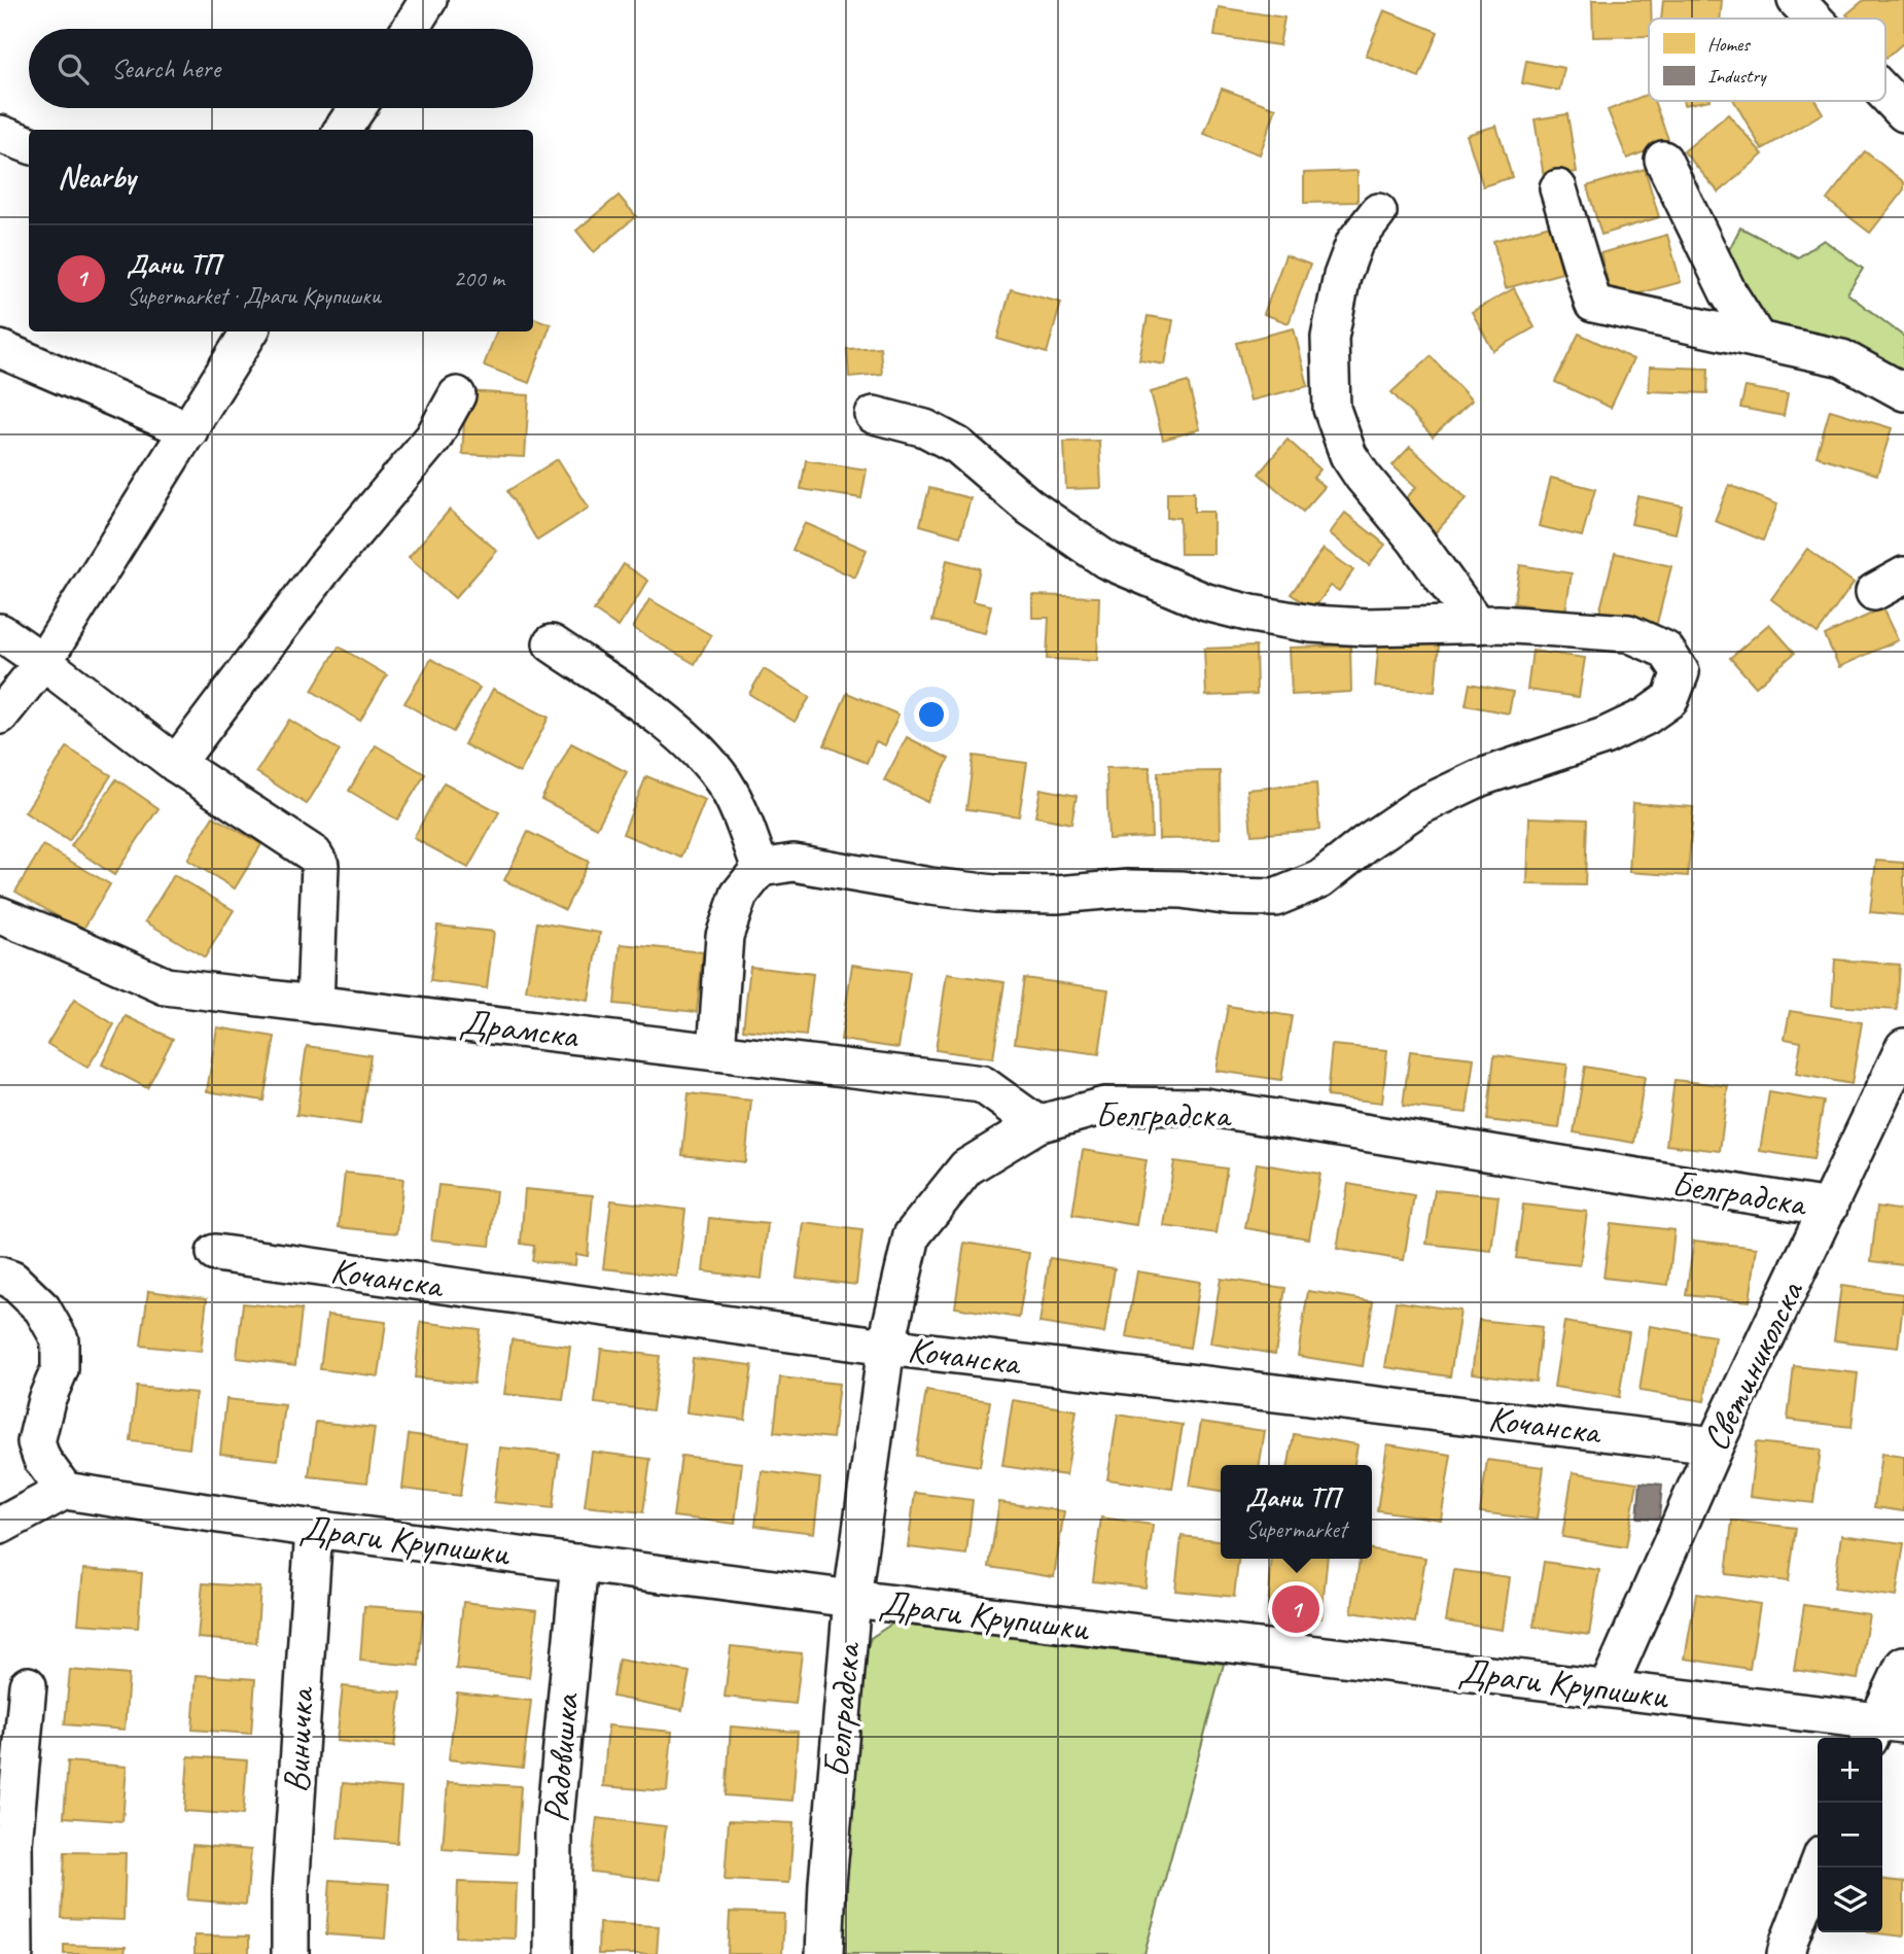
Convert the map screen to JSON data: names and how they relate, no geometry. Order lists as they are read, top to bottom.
{
  "streets": {
    "street": [
      "Драмска",
      "Белградска",
      "Кочанска",
      "Светиниколска",
      "Драги Крупишки",
      "Виничка",
      "Радовишка"
    ]
  },
  "crossings": [
    ["Драмска", "Белградска"],
    ["Белградска", "Кочанска"],
    ["Белградска", "Светиниколска"],
    ["Белградска", "Драги Крупишки"],
    ["Кочанска", "Светиниколска"],
    ["Светиниколска", "Драги Крупишки"],
    ["Драги Крупишки", "Виничка"],
    ["Драги Крупишки", "Радовишка"]
  ],
  "legend": ["Homes", "Industry"],
  "page": {
    "search": "Search here",
    "heading": "Nearby",
    "list": [
      {
        "mark": "1",
        "name": "Дани ТП",
        "note": "Supermarket · Драги Крупишки",
        "value": "200 m"
      }
    ],
    "popup": ["Дани ТП", "Supermarket"],
    "pins": "1",
    "map_buttons": ["+", "−"]
  }
}
